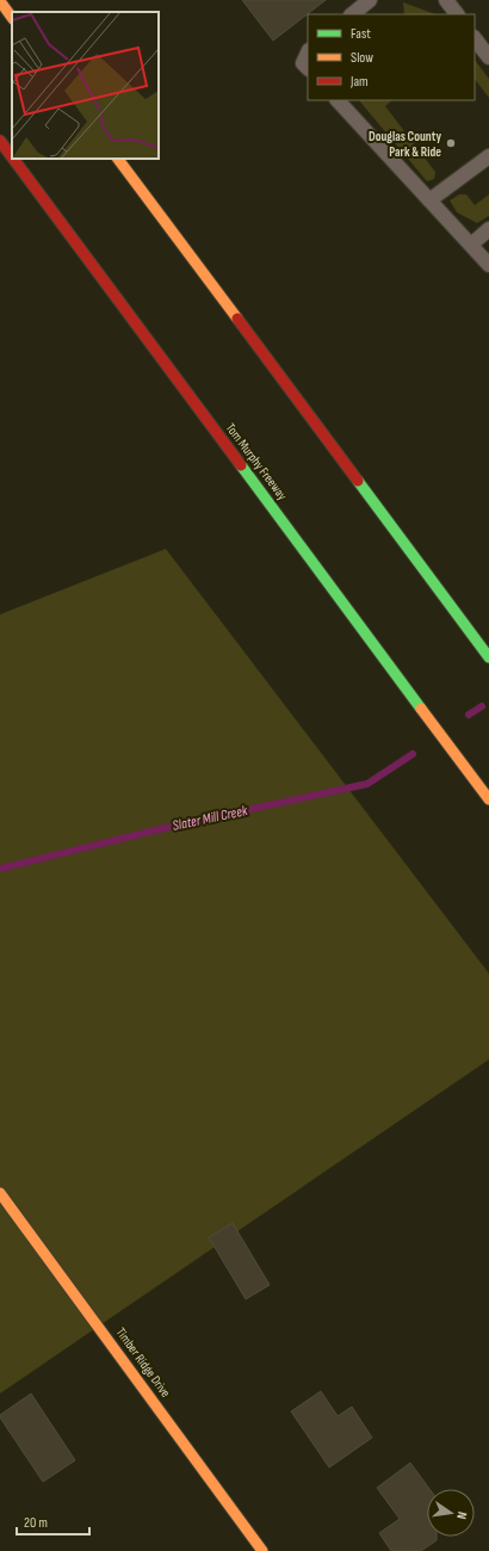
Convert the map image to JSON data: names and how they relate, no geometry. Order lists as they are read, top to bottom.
{
  "streets": {
    "main road": ["Tom Murphy Freeway", "Timber Ridge Drive"]
  },
  "water": ["Slater Mill Creek"],
  "places": ["Douglas County Park & Ride"],
  "legend": ["Fast", "Slow", "Jam"],
  "scale_bar": "20 m",
  "north": "right"
}
